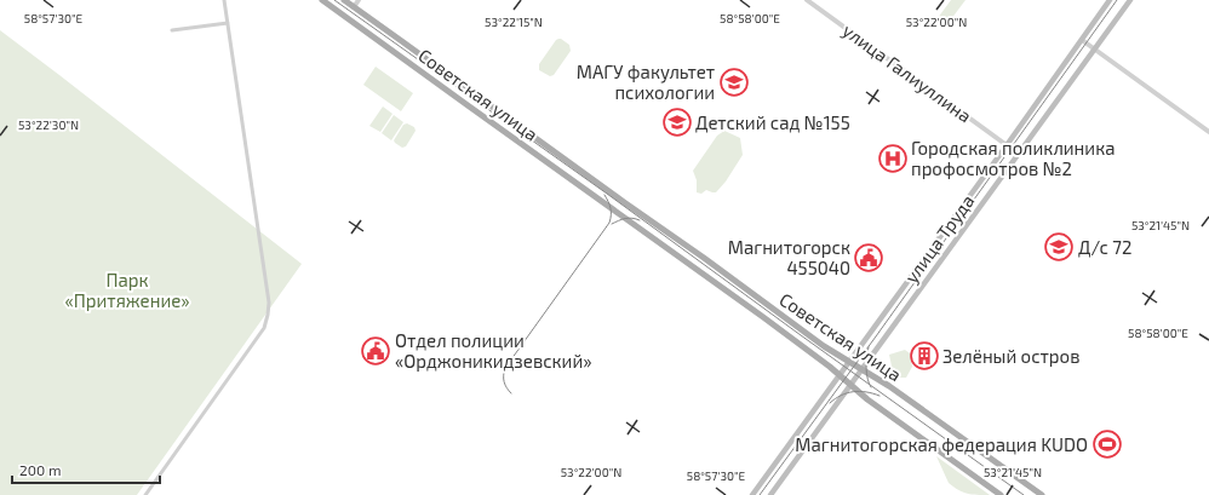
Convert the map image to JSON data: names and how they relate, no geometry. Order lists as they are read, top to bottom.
{
  "streets": {
    "main road": ["Советская улица", "улица Труда"],
    "street": ["улица Галиуллина"]
  },
  "crossings": [
    ["улица Галиуллина", "улица Труда"],
    ["Советская улица", "улица Труда"]
  ],
  "parks": ["Парк «Притяжение»"],
  "places": {
    "school or university": ["МАГУ факультет психологии", "Детский сад №155", "Д/с 72"],
    "hospital": ["Городская поликлиника профосмотров №2"],
    "public building": ["Магнитогорск 455040", "Отдел полиции «Орджоникидзевский»"],
    "building": ["Зелёный остров"],
    "sports": ["Магнитогорская федерация KUDO"]
  },
  "scale_bar": "200 m",
  "coordinates": [
    "58°57'30\"E",
    "58°58'00\"E",
    "53°22'15\"N",
    "53°22'00\"N",
    "53°22'30\"N",
    "53°21'45\"N"
  ]
}
